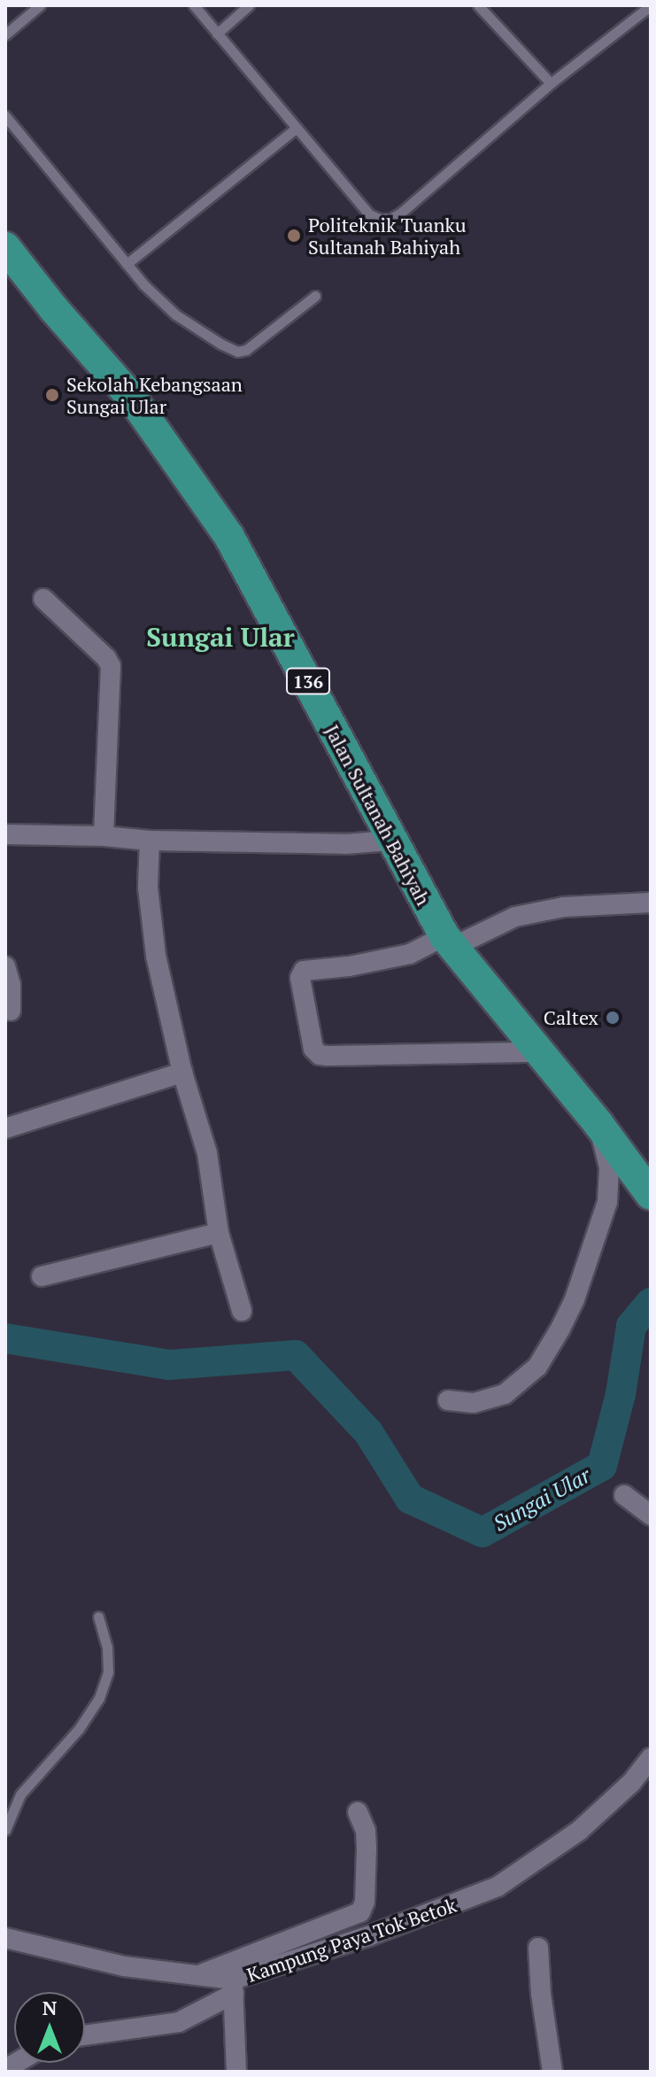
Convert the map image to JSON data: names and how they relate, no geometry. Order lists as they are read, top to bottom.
{
  "streets": {
    "main road": ["136", "Jalan Sultanah Bahiyah"],
    "street": ["Kampung Paya Tok Betok"]
  },
  "districts": ["Sungai Ular"],
  "water": ["Sungai Ular"],
  "places": ["Politeknik Tuanku Sultanah Bahiyah", "Sekolah Kebangsaan Sungai Ular", "Caltex"],
  "north": "top"
}
